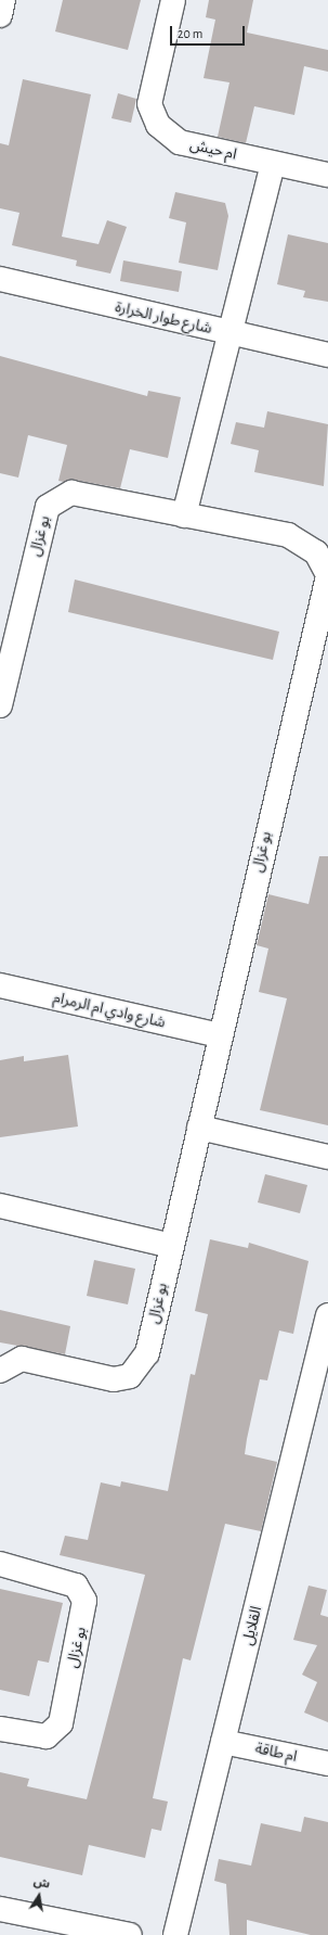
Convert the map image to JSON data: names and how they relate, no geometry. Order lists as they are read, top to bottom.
{
  "streets": {
    "street": [
      "ام حيش",
      "شارع طوار الخرارة",
      "بو غزال",
      "شارع وادي ام الرمرام",
      "القلايل",
      "ام طاقة"
    ]
  },
  "crossings": [
    ["بو غزال", "شارع وادي ام الرمرام"],
    ["القلايل", "ام طاقة"]
  ],
  "scale_bar": "20 m",
  "north": "top"
}
